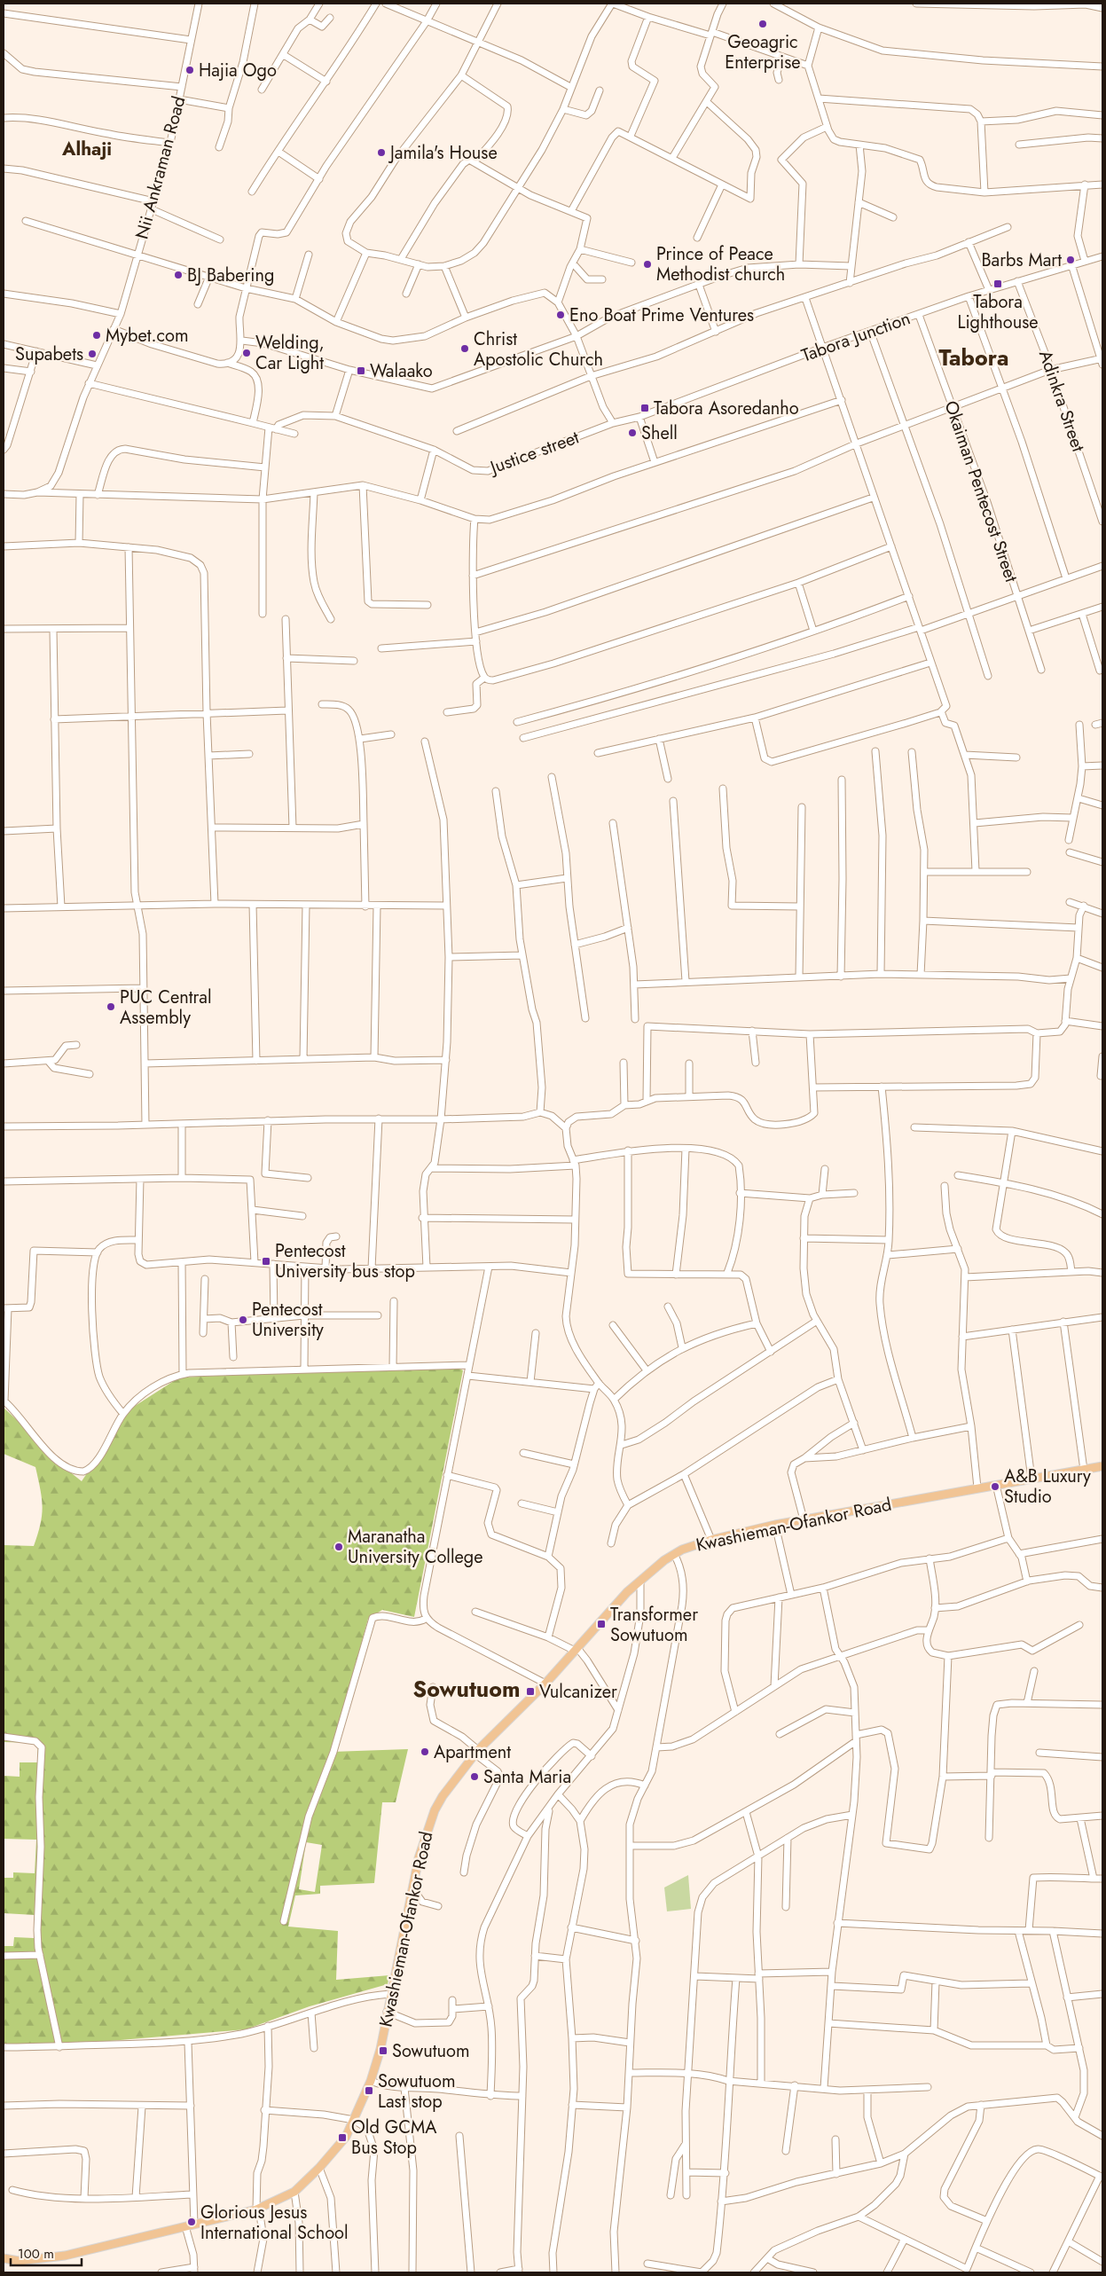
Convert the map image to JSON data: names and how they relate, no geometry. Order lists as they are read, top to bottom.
{
  "streets": {
    "main road": ["Kwashieman-Ofankor Road"],
    "street": [
      "Nii Ankraman Road",
      "Tabora Junction",
      "Adinkra Street",
      "Justice street",
      "Okaiman Pentecost Street"
    ]
  },
  "crossings": [
    ["Tabora Junction", "Adinkra Street"],
    ["Tabora Junction", "Justice street"],
    ["Tabora Junction", "Okaiman Pentecost Street"]
  ],
  "districts": ["Alhaji", "Tabora", "Sowutuom"],
  "places": {
    "other": [
      "Geoagric Enterprise",
      "Hajia Ogo",
      "Jamila's House",
      "Barbs Mart",
      "Prince of Peace Methodist church",
      "BJ Babering",
      "Eno Boat Prime Ventures",
      "Mybet.com",
      "Christ Apostolic Church",
      "Welding, Car Light",
      "Supabets",
      "Shell",
      "PUC Central Assembly",
      "Pentecost University",
      "A&B Luxury Studio",
      "Maranatha University College",
      "Apartment",
      "Santa Maria",
      "Glorious Jesus International School"
    ],
    "transit": [
      "Tabora Lighthouse",
      "Walaako",
      "Tabora Asoredanho",
      "Pentecost University bus stop",
      "Transformer Sowutuom",
      "Vulcanizer",
      "Sowutuom",
      "Sowutuom Last stop",
      "Old GCMA Bus Stop"
    ]
  },
  "scale_bar": "100 m"
}
